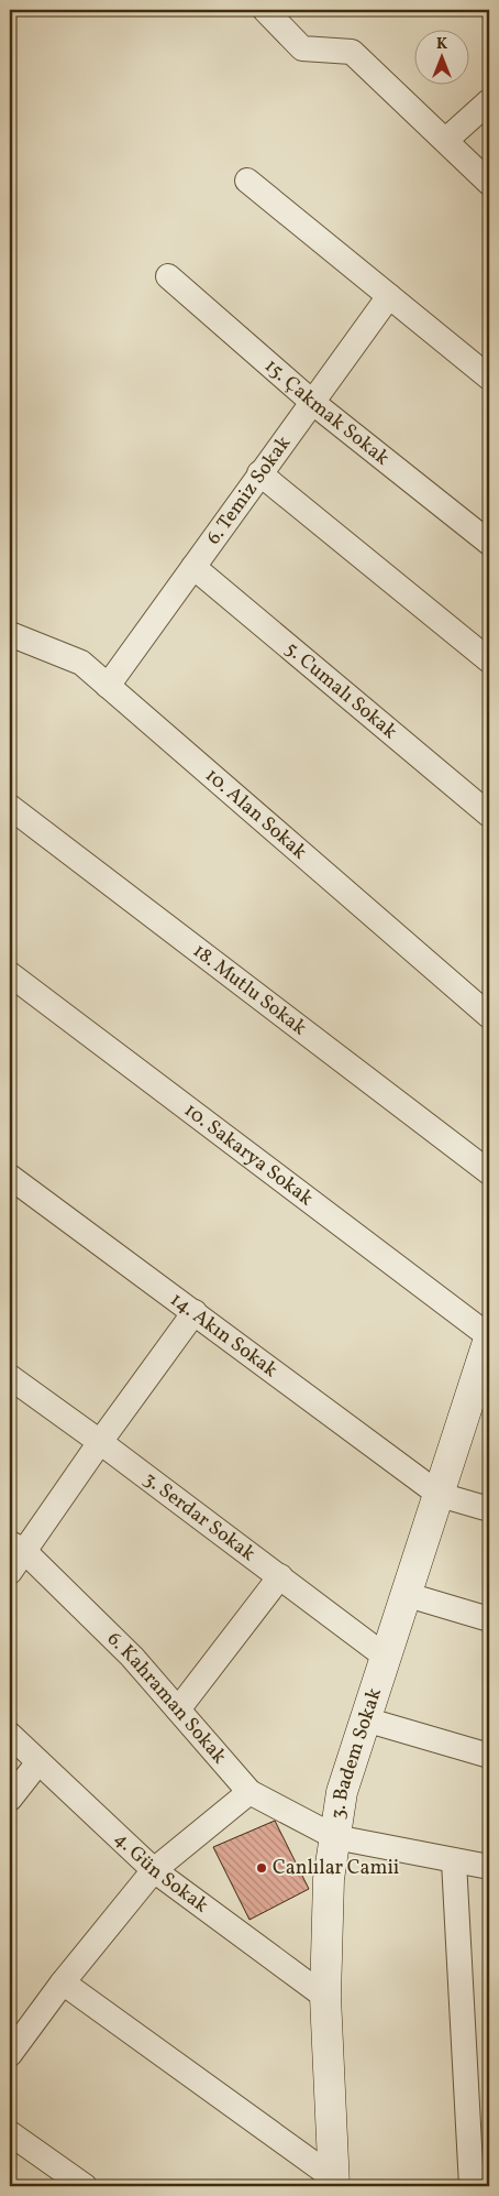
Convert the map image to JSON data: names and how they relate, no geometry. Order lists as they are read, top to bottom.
{
  "streets": {
    "street": [
      "15. Çakmak Sokak",
      "6. Temiz Sokak",
      "5. Cumalı Sokak",
      "10. Alan Sokak",
      "18. Mutlu Sokak",
      "10. Sakarya Sokak",
      "14. Akın Sokak",
      "3. Serdar Sokak",
      "6. Kahraman Sokak",
      "3. Badem Sokak",
      "4. Gün Sokak"
    ]
  },
  "crossings": [
    ["15. Çakmak Sokak", "6. Temiz Sokak"],
    ["6. Temiz Sokak", "5. Cumalı Sokak"],
    ["6. Temiz Sokak", "10. Alan Sokak"],
    ["10. Sakarya Sokak", "3. Badem Sokak"],
    ["14. Akın Sokak", "3. Badem Sokak"],
    ["3. Serdar Sokak", "3. Badem Sokak"],
    ["6. Kahraman Sokak", "3. Badem Sokak"],
    ["3. Badem Sokak", "4. Gün Sokak"]
  ],
  "places": ["Canlılar Camii"],
  "north": "top"
}
